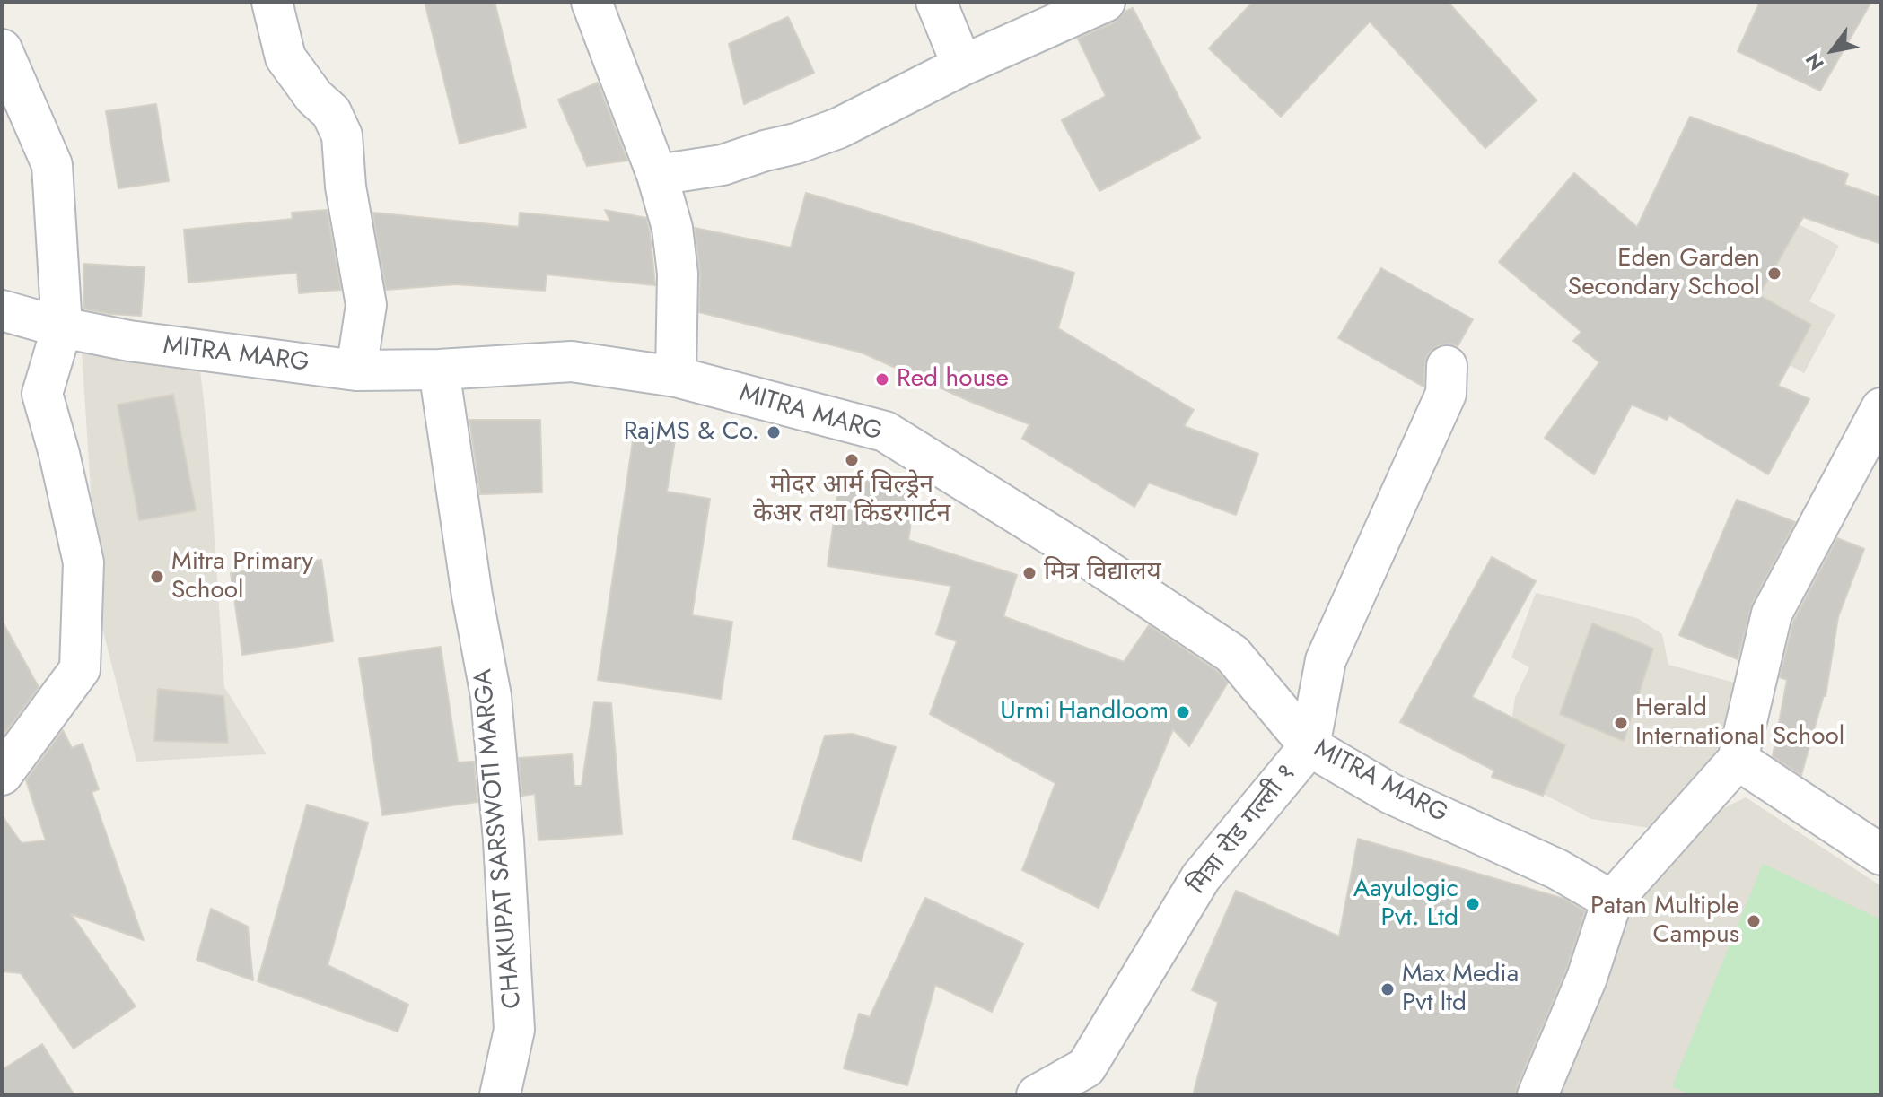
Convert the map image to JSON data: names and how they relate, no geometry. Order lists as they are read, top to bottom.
{
  "streets": {
    "street": ["MITRA MARG", "मित्रा रोड गल्ली १", "CHAKUPAT SARSWOTI MARGA"]
  },
  "crossings": [
    ["MITRA MARG", "मित्रा रोड गल्ली १"],
    ["MITRA MARG", "CHAKUPAT SARSWOTI MARGA"]
  ],
  "places": [
    "Eden Garden Secondary School",
    "Red house",
    "RajMS & Co.",
    "मोदर आर्म चिल्ड्रेन केअर तथा किंडरगार्टन",
    "मित्र विद्यालय",
    "Mitra Primary School",
    "Urmi Handloom",
    "Herald International School",
    "Aayulogic Pvt. Ltd",
    "Patan Multiple Campus",
    "Max Media Pvt ltd"
  ],
  "north": "bottom left"
}
